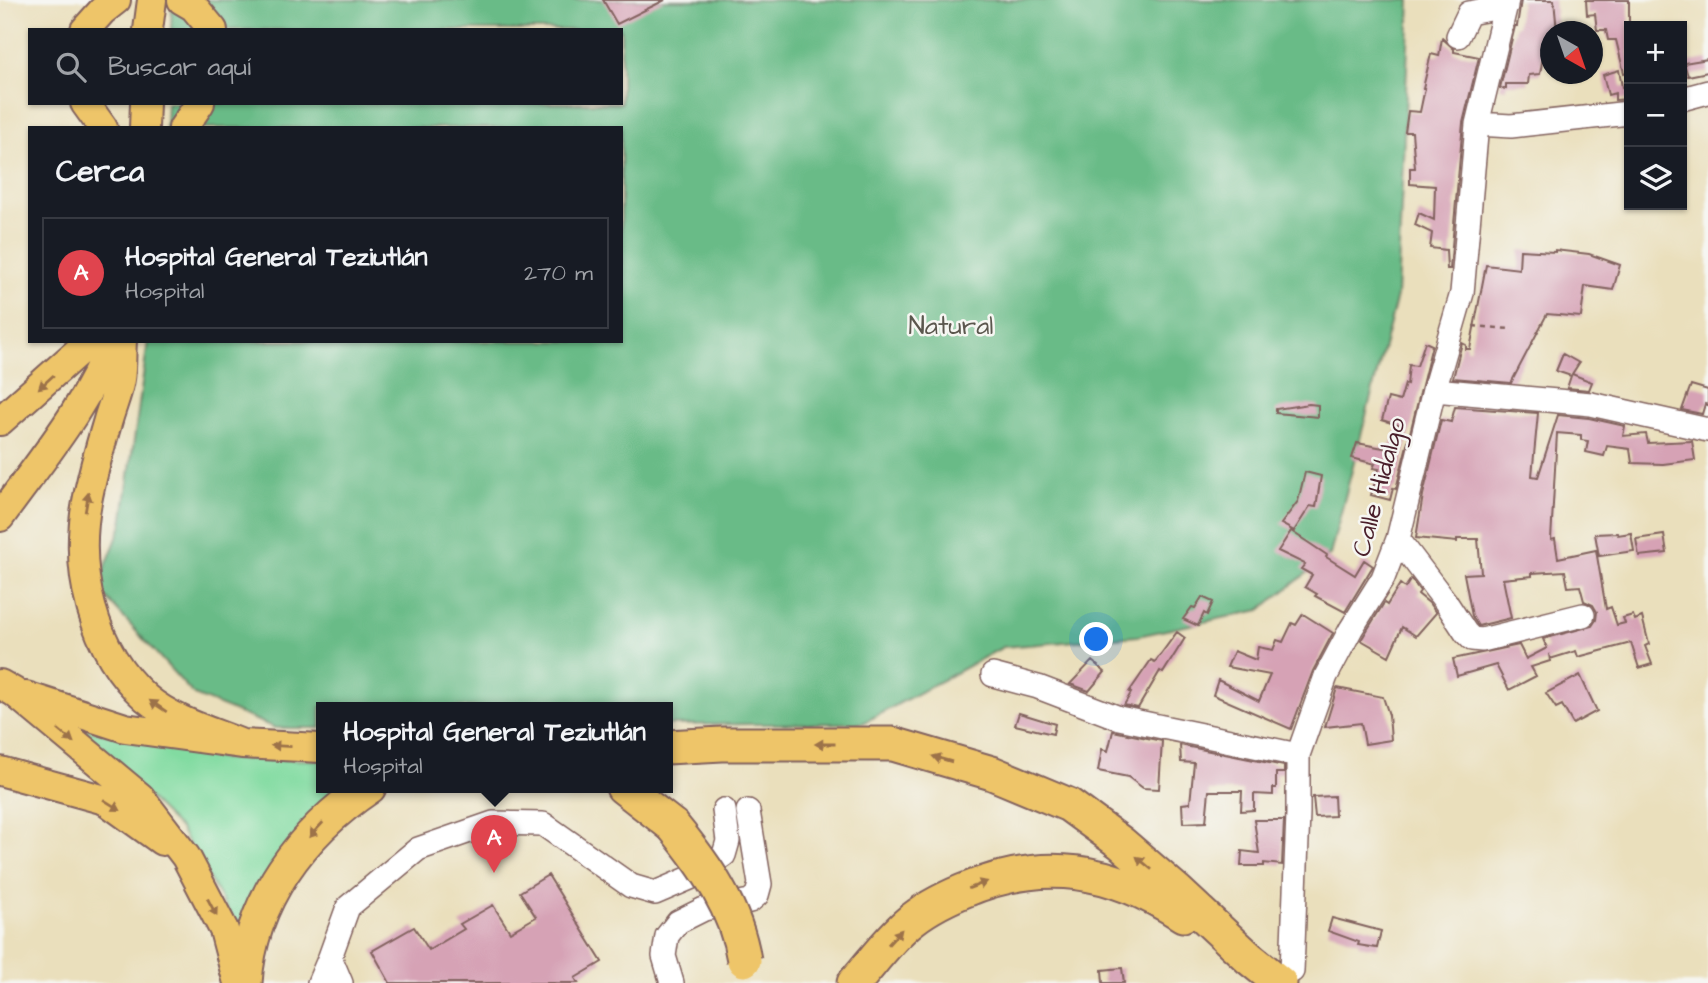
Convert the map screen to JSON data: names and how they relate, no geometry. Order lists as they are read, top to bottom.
{
  "streets": {
    "street": ["Calle Hidalgo"]
  },
  "parks": ["Natural"],
  "north": "bottom right",
  "page": {
    "map_buttons": ["+", "−"],
    "search": "Buscar aquí",
    "heading": "Cerca",
    "list": [
      {
        "mark": "A",
        "name": "Hospital General Teziutlán",
        "note": "Hospital",
        "value": "270 m"
      }
    ],
    "popup": ["Hospital General Teziutlán", "Hospital"],
    "pins": "A"
  }
}
